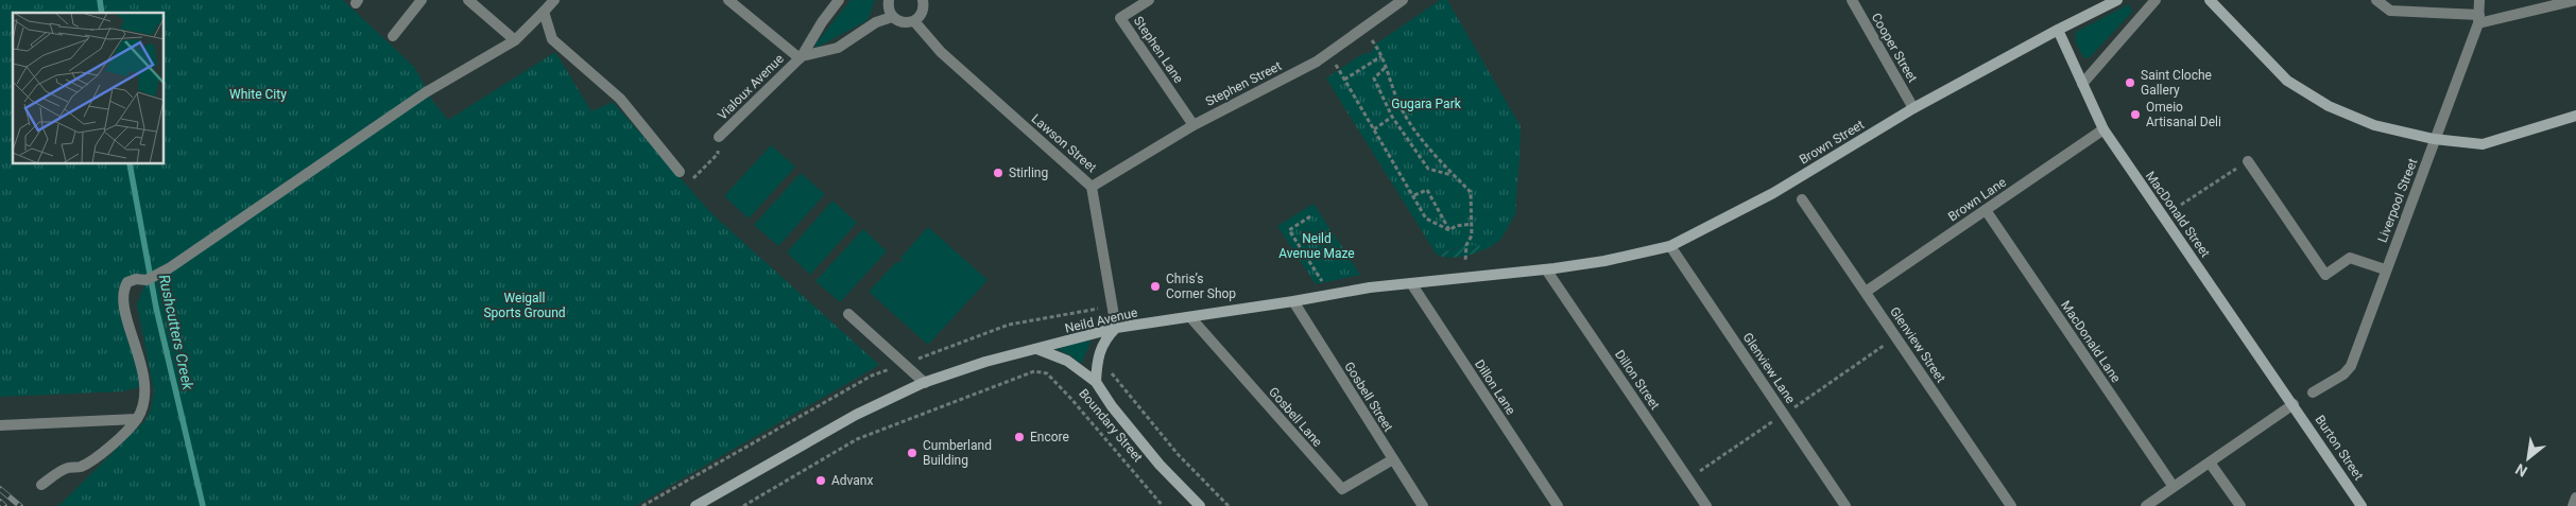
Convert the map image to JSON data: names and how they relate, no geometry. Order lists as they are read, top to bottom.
{
  "streets": {
    "street": [
      "Cooper Street",
      "Stephen Lane",
      "Stephen Street",
      "Vialoux Avenue",
      "Brown Street",
      "Lawson Street",
      "Brown Lane",
      "Liverpool Street",
      "MacDonald Street",
      "Neild Avenue",
      "MacDonald Lane",
      "Glenview Street",
      "Glenview Lane",
      "Dillon Street",
      "Dillon Lane",
      "Gosbell Street",
      "Gosbell Lane",
      "Boundary Street",
      "Burton Street"
    ]
  },
  "crossings": [
    ["Cooper Street", "Brown Street"],
    ["Stephen Lane", "Stephen Street"],
    ["Stephen Street", "Lawson Street"],
    ["Brown Street", "MacDonald Street"],
    ["Brown Street", "Neild Avenue"],
    ["Brown Street", "Glenview Lane"],
    ["Brown Street", "Dillon Street"],
    ["Lawson Street", "Neild Avenue"],
    ["Lawson Street", "Boundary Street"],
    ["Brown Lane", "MacDonald Street"],
    ["Brown Lane", "MacDonald Lane"],
    ["Brown Lane", "Glenview Street"],
    ["MacDonald Street", "Burton Street"],
    ["Neild Avenue", "Dillon Street"],
    ["Neild Avenue", "Dillon Lane"],
    ["Neild Avenue", "Gosbell Street"],
    ["Neild Avenue", "Gosbell Lane"],
    ["Neild Avenue", "Boundary Street"],
    ["Gosbell Street", "Gosbell Lane"]
  ],
  "water": ["Rushcutters Creek"],
  "parks": [
    "White City",
    "Gugara Park",
    "Neild Avenue Maze",
    "Weigall Sports Ground"
  ],
  "places": [
    "Saint Cloche Gallery",
    "Omeio Artisanal Deli",
    "Stirling",
    "Chris’s Corner Shop",
    "Encore",
    "Cumberland Building",
    "Advanx"
  ],
  "north": "bottom left"
}
